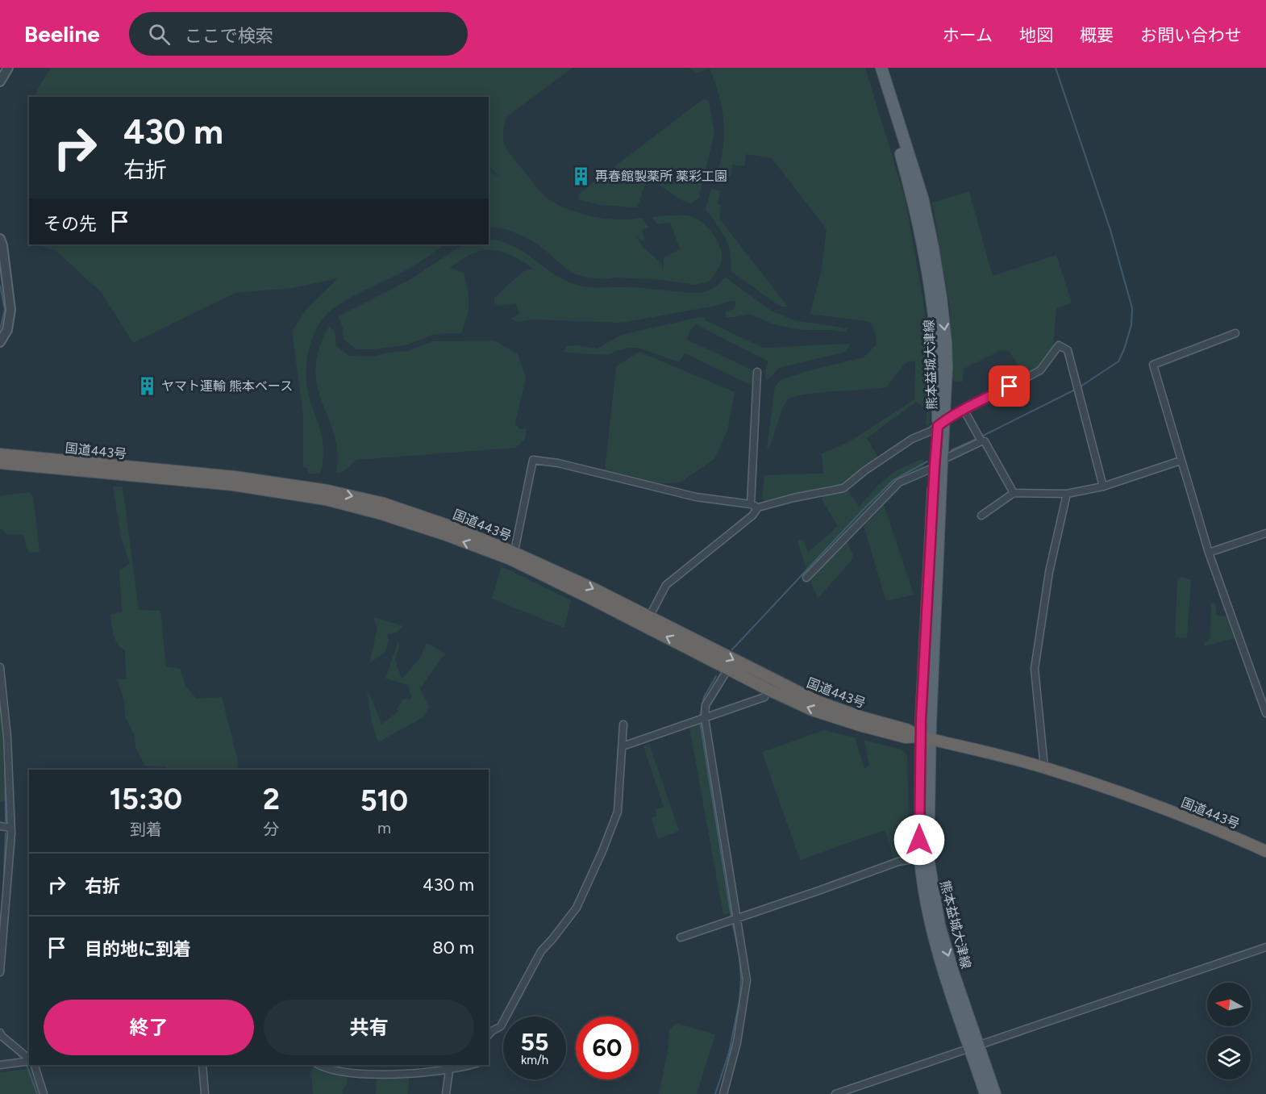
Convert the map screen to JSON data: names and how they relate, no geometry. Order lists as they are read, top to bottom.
{
  "streets": {
    "highway": ["国道443号"],
    "main road": ["熊本益城大津線"]
  },
  "crossings": [
    ["熊本益城大津線", "国道443号"]
  ],
  "places": {
    "building": ["再春館製薬所 薬彩工園", "ヤマト運輸 熊本ベース"]
  },
  "north": "left",
  "page": {
    "header": "Beeline",
    "search": "ここで検索",
    "nav": [
      "ホーム",
      "地図",
      "概要",
      "お問い合わせ"
    ],
    "turn": ["430 m", "右折"],
    "then": "その先",
    "eta": [
      "15:30",
      "到着",
      "2",
      "分",
      "510",
      "m"
    ],
    "list": [
      {
        "name": "右折",
        "value": "430 m"
      },
      {
        "name": "目的地に到着",
        "value": "80 m"
      }
    ],
    "buttons": ["終了", "共有"],
    "speed": "55 km/h",
    "limit": "60"
  }
}
